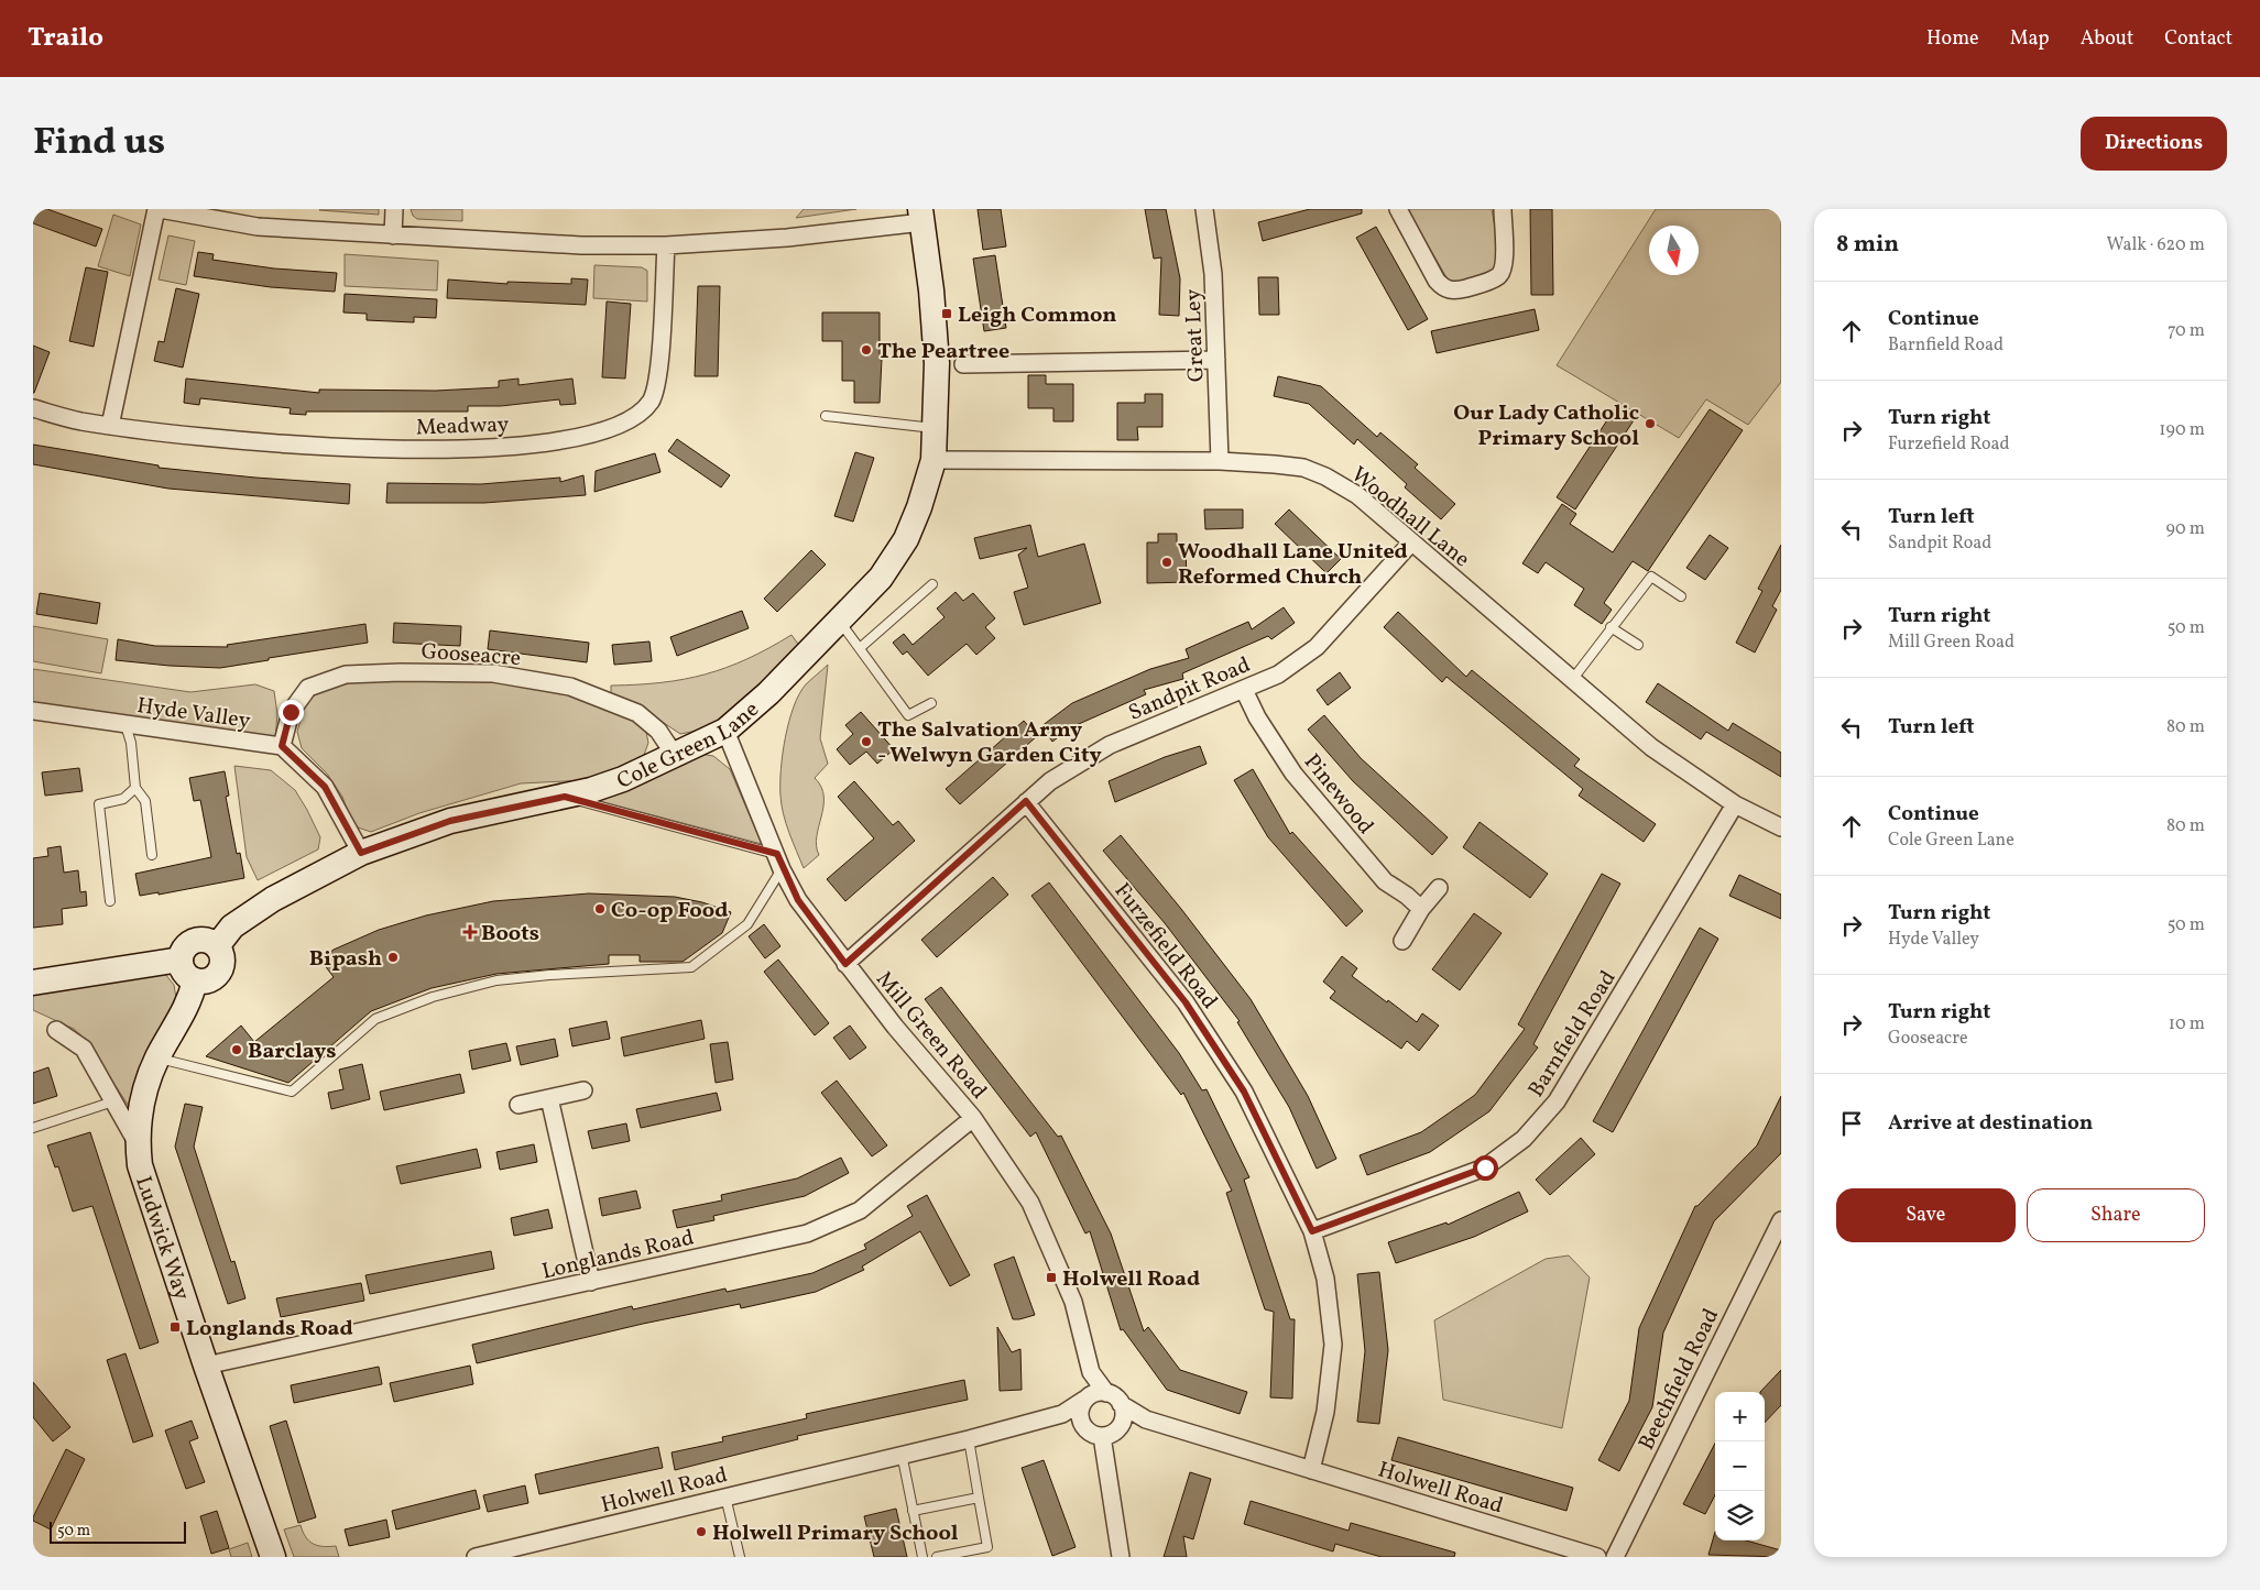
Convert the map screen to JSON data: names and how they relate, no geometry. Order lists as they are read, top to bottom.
{
  "streets": {
    "street": [
      "Great Ley",
      "Meadway",
      "Woodhall Lane",
      "Gooseacre",
      "Sandpit Road",
      "Hyde Valley",
      "Cole Green Lane",
      "Pinewood",
      "Furzefield Road",
      "Barnfield Road",
      "Mill Green Road",
      "Ludwick Way",
      "Longlands Road",
      "Beechfield Road",
      "Holwell Road"
    ]
  },
  "crossings": [
    ["Great Ley", "Woodhall Lane"],
    ["Woodhall Lane", "Sandpit Road"],
    ["Woodhall Lane", "Cole Green Lane"],
    ["Woodhall Lane", "Barnfield Road"],
    ["Gooseacre", "Hyde Valley"],
    ["Gooseacre", "Cole Green Lane"],
    ["Sandpit Road", "Pinewood"],
    ["Sandpit Road", "Furzefield Road"],
    ["Sandpit Road", "Mill Green Road"],
    ["Cole Green Lane", "Mill Green Road"],
    ["Cole Green Lane", "Ludwick Way"],
    ["Furzefield Road", "Barnfield Road"],
    ["Furzefield Road", "Holwell Road"],
    ["Mill Green Road", "Longlands Road"],
    ["Mill Green Road", "Holwell Road"],
    ["Ludwick Way", "Longlands Road"]
  ],
  "places": {
    "transit": ["Leigh Common", "Holwell Road", "Longlands Road"],
    "other": [
      "The Peartree",
      "Our Lady Catholic Primary School",
      "Woodhall Lane United Reformed Church",
      "The Salvation Army - Welwyn Garden City",
      "Co-op Food",
      "Bipash",
      "Barclays",
      "Holwell Primary School"
    ],
    "health": ["Boots"]
  },
  "scale_bar": "50 m",
  "north": "bottom",
  "page": {
    "header": "Trailo",
    "nav": [
      "Home",
      "Map",
      "About",
      "Contact"
    ],
    "title": "Find us",
    "buttons": [
      "Directions",
      ["Save", "Share"]
    ],
    "heading": ["8 min", "Walk · 620 m"],
    "list": [
      ["Continue", "Barnfield Road", "70 m"],
      ["Turn right", "Furzefield Road", "190 m"],
      ["Turn left", "Sandpit Road", "90 m"],
      ["Turn right", "Mill Green Road", "50 m"],
      ["Turn left", "80 m"],
      ["Continue", "Cole Green Lane", "80 m"],
      ["Turn right", "Hyde Valley", "50 m"],
      ["Turn right", "Gooseacre", "10 m"],
      "Arrive at destination"
    ],
    "map_buttons": ["+", "−"],
    "scale": "50 m"
  }
}
